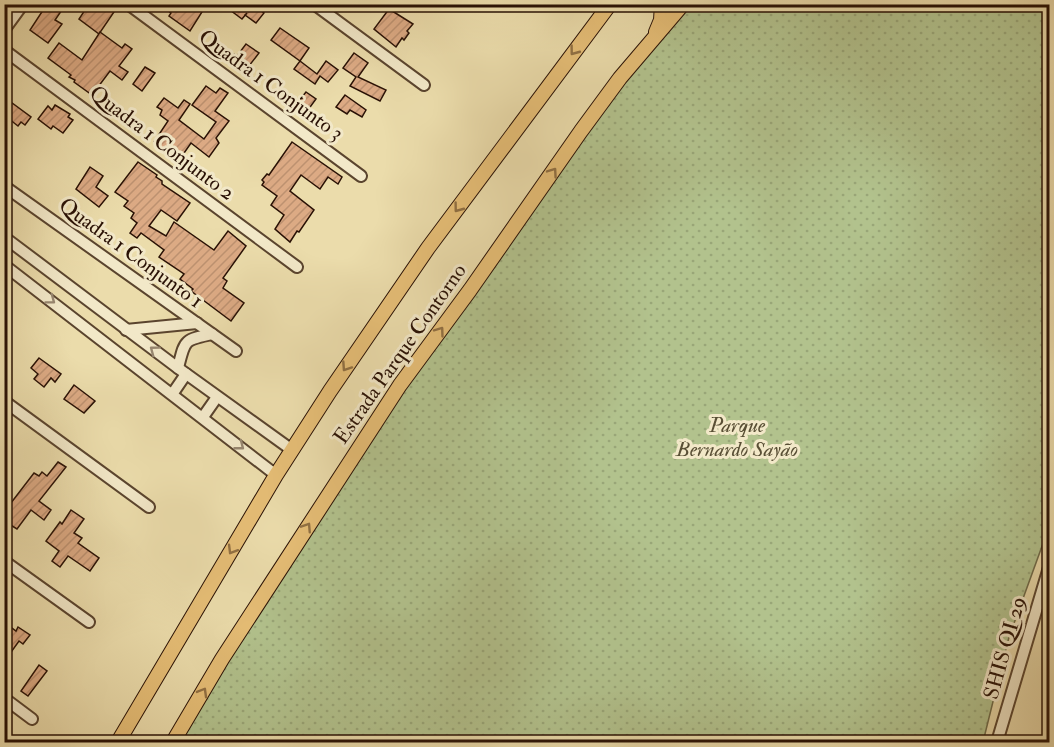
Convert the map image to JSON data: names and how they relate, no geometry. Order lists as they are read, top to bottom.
{
  "streets": {
    "main road": ["Estrada Parque Contorno"],
    "street": [
      "Quadra 1 Conjunto 3",
      "Quadra 1 Conjunto 2",
      "Quadra 1 Conjunto 1",
      "SHIS QI 29"
    ]
  },
  "parks": ["Parque Bernardo Sayão"]
}
